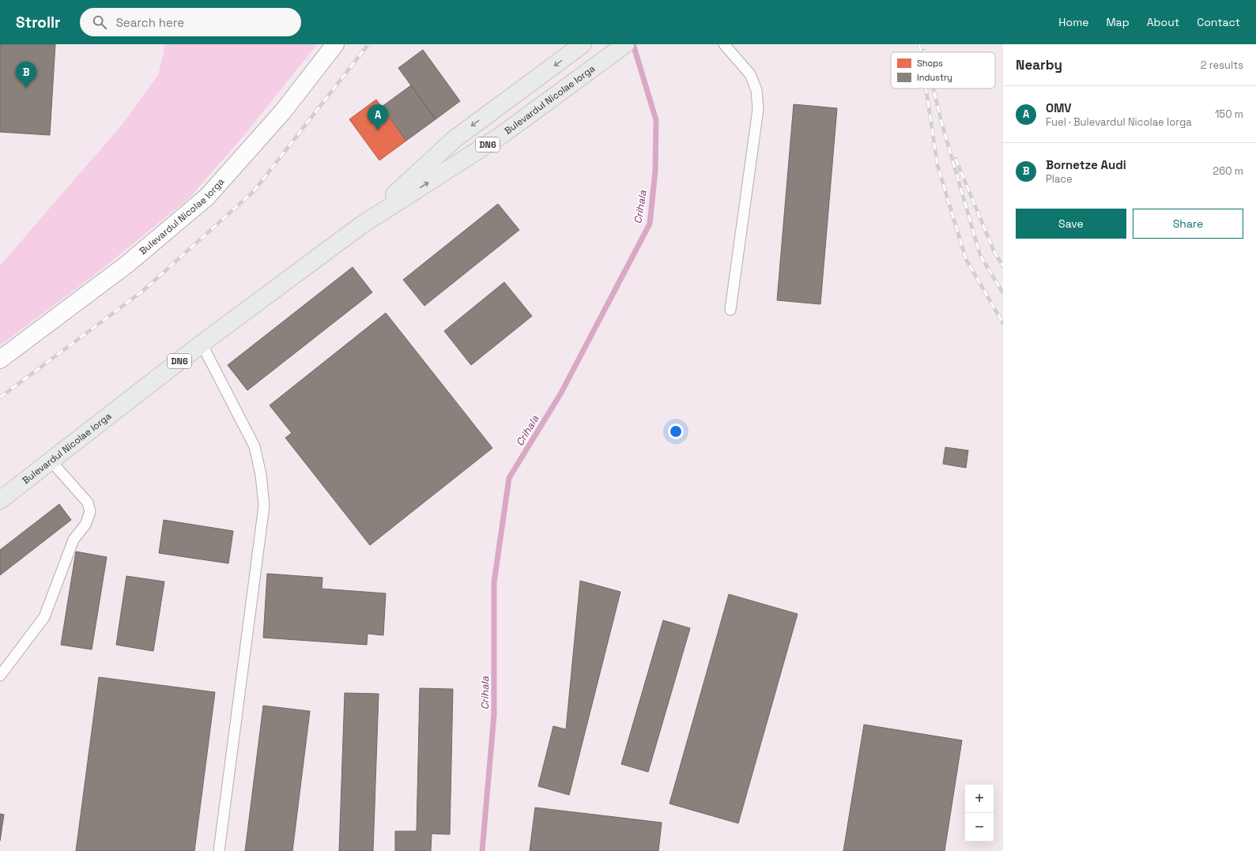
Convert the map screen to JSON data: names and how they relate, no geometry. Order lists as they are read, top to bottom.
{
  "streets": {
    "main road": ["Bulevardul Nicolae Iorga", "DN6"]
  },
  "water": ["Crihala"],
  "legend": ["Shops", "Industry"],
  "page": {
    "header": "Strollr",
    "search": "Search here",
    "nav": [
      "Home",
      "Map",
      "About",
      "Contact"
    ],
    "heading": ["Nearby", "2 results"],
    "pins": ["B", "A"],
    "list": [
      {
        "mark": "A",
        "name": "OMV",
        "note": "Fuel · Bulevardul Nicolae Iorga",
        "value": "150 m"
      },
      {
        "mark": "B",
        "name": "Bornetze Audi",
        "note": "Place",
        "value": "260 m"
      }
    ],
    "buttons": ["Save", "Share"],
    "map_buttons": ["+", "−"]
  }
}
